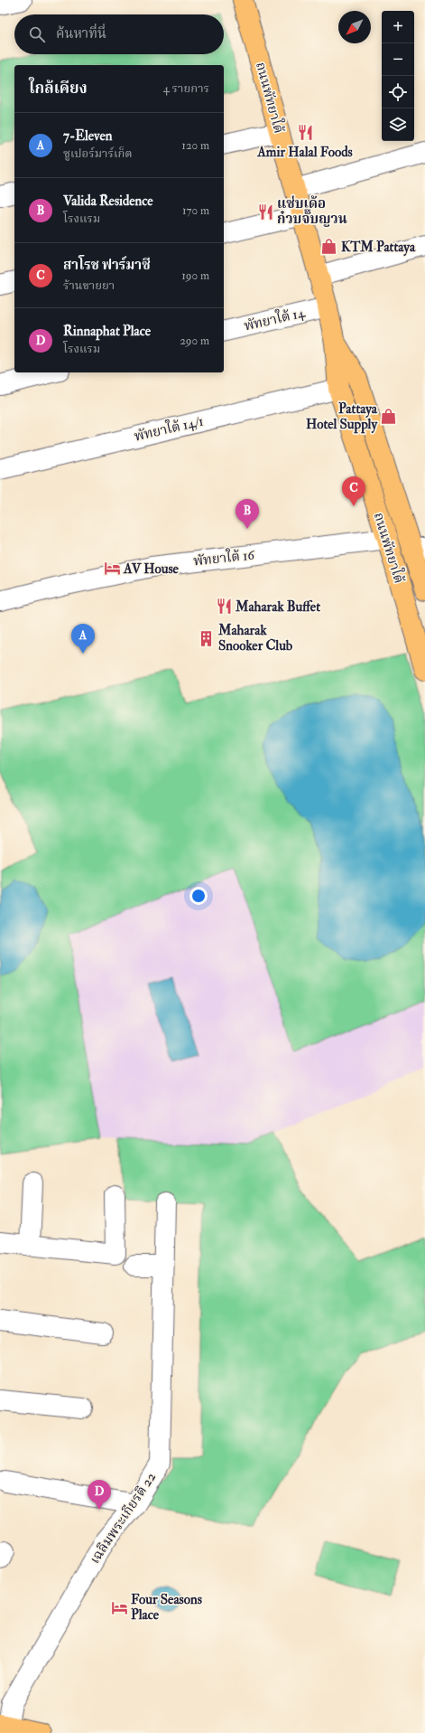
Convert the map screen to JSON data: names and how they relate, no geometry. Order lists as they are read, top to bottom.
{
  "streets": {
    "main road": ["ถนนพัทยาใต้"],
    "street": [
      "พัทยาใต้ 14",
      "พัทยาใต้ 14/1",
      "พัทยาใต้ 16",
      "เฉลิมพระเกียรติ 22"
    ]
  },
  "crossings": [
    ["ถนนพัทยาใต้", "พัทยาใต้ 14"],
    ["ถนนพัทยาใต้", "พัทยาใต้ 14/1"],
    ["ถนนพัทยาใต้", "พัทยาใต้ 16"]
  ],
  "places": {
    "restaurant": ["Amir Halal Foods", "แซ่บเด้อ ก๋วบจั๊บญวน", "Maharak Buffet"],
    "shop": ["KTM Pattaya", "Pattaya Hotel Supply"],
    "hotel": ["AV House", "Four Seasons Place"],
    "building": ["Maharak Snooker Club"]
  },
  "north": "bottom left",
  "page": {
    "map_buttons": ["+", "−"],
    "search": "ค้นหาที่นี่",
    "heading": ["ใกล้เคียง", "4 รายการ"],
    "list": [
      {
        "mark": "A",
        "name": "7-Eleven",
        "note": "ซูเปอร์มาร์เก็ต",
        "value": "120 m"
      },
      {
        "mark": "B",
        "name": "Valida Residence",
        "note": "โรงแรม",
        "value": "170 m"
      },
      {
        "mark": "C",
        "name": "สาโรช ฟาร์มาซี",
        "note": "ร้านขายยา",
        "value": "190 m"
      },
      {
        "mark": "D",
        "name": "Rinnaphat Place",
        "note": "โรงแรม",
        "value": "290 m"
      }
    ],
    "pins": [
      "C",
      "B",
      "A",
      "D"
    ]
  }
}
